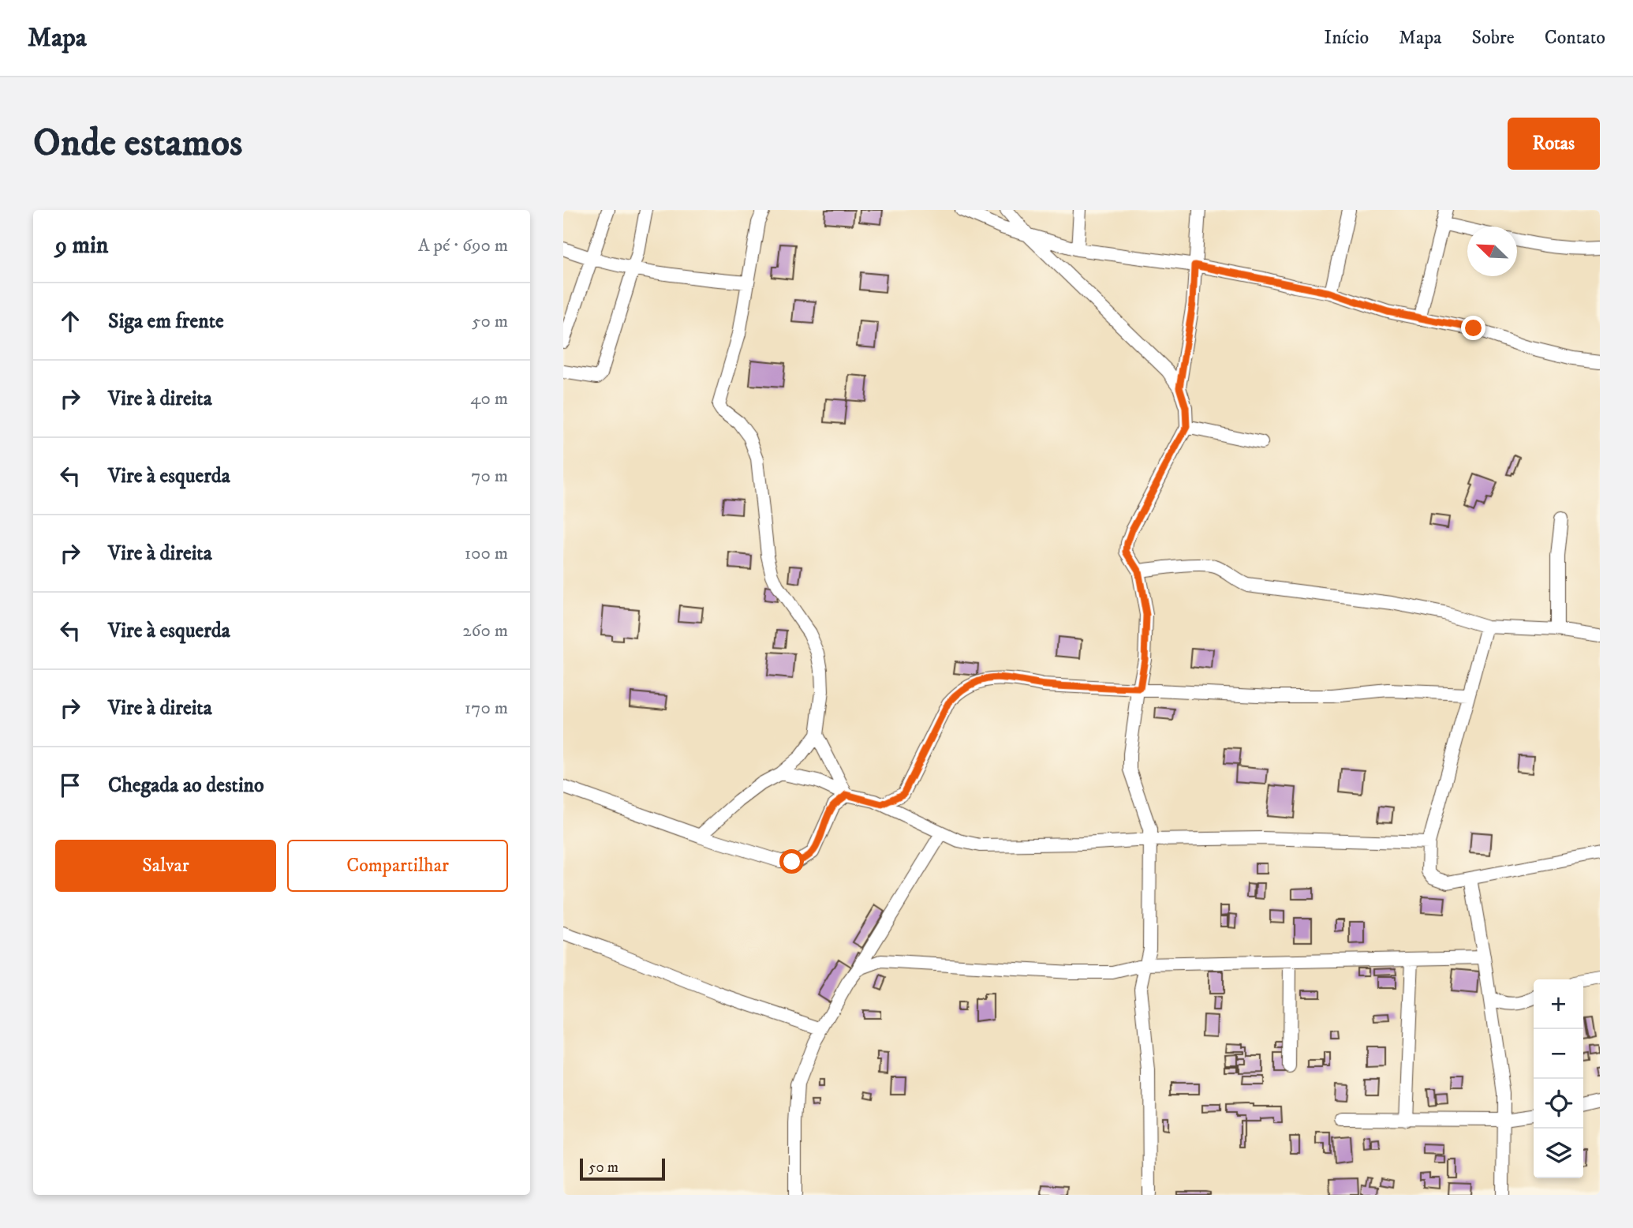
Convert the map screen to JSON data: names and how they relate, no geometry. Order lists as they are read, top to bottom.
{
  "scale_bar": "50 m",
  "north": "top left",
  "page": {
    "header": "Mapa",
    "nav": [
      "Início",
      "Mapa",
      "Sobre",
      "Contato"
    ],
    "buttons": [
      "Rotas",
      ["Salvar", "Compartilhar"]
    ],
    "title": "Onde estamos",
    "heading": ["9 min", "A pé · 690 m"],
    "list": [
      ["Siga em frente", "50 m"],
      ["Vire à direita", "40 m"],
      ["Vire à esquerda", "70 m"],
      ["Vire à direita", "100 m"],
      ["Vire à esquerda", "260 m"],
      ["Vire à direita", "170 m"],
      "Chegada ao destino"
    ],
    "map_buttons": ["+", "−"],
    "scale": "50 m"
  }
}
